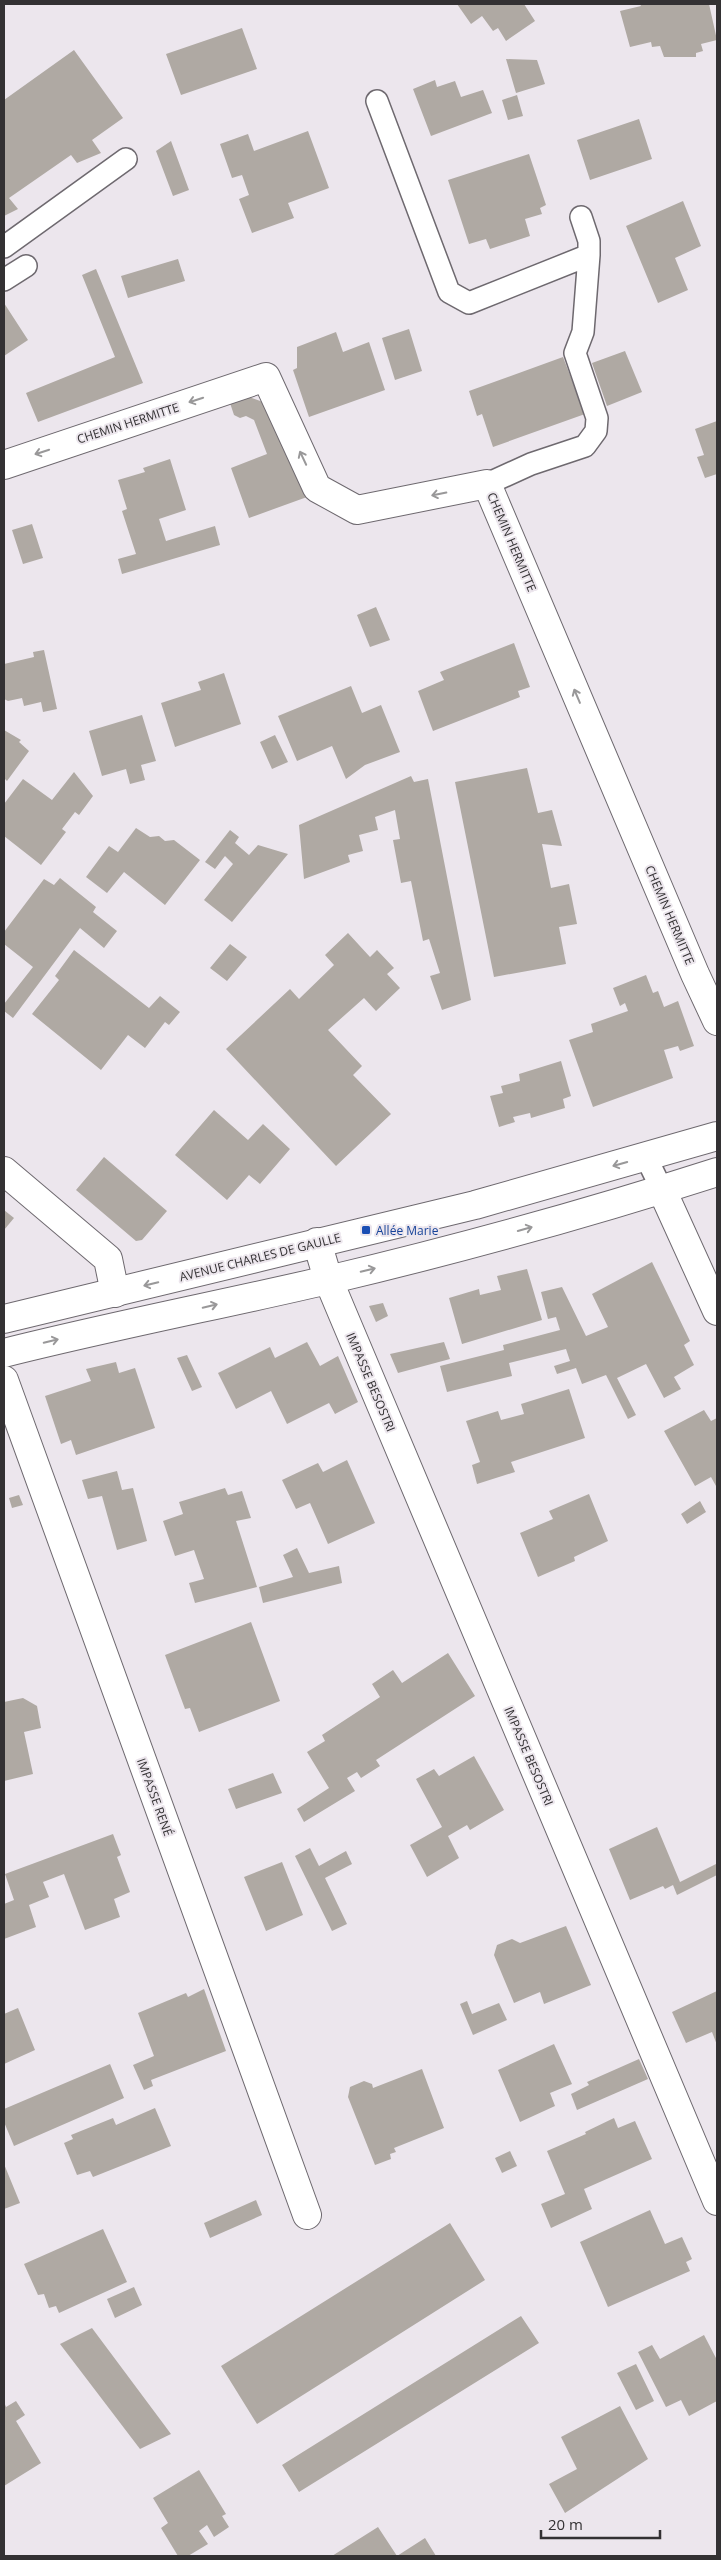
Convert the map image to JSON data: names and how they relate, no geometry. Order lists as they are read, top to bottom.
{
  "streets": {
    "street": [
      "CHEMIN HERMITTE",
      "AVENUE CHARLES DE GAULLE",
      "IMPASSE BESOSTRI",
      "IMPASSE RENÉ"
    ]
  },
  "crossings": [
    ["AVENUE CHARLES DE GAULLE", "IMPASSE BESOSTRI"]
  ],
  "places": {
    "transit": ["Allée Marie"]
  },
  "scale_bar": "20 m"
}
